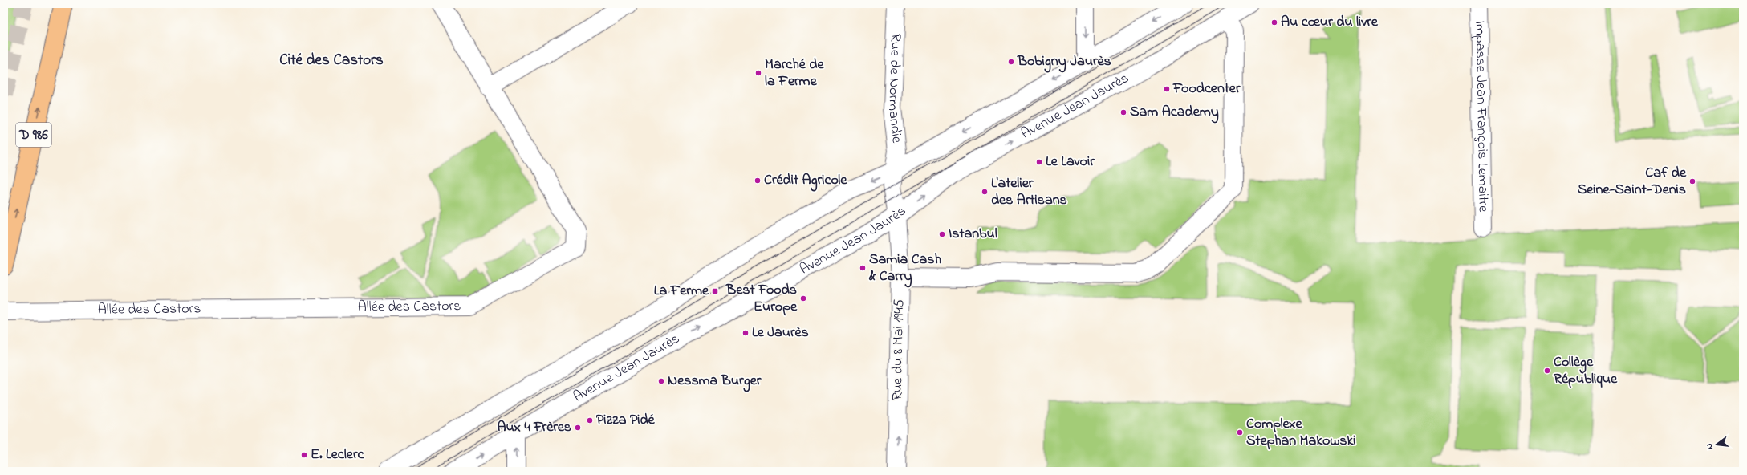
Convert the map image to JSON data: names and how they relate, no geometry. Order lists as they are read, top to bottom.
{
  "streets": {
    "main road": ["D 986"],
    "street": [
      "Rue de Normandie",
      "Avenue Jean Jaurès",
      "Impasse Jean François Lemaitre",
      "Allée des Castors",
      "Rue du 8 Mai 1945"
    ]
  },
  "crossings": [
    ["Rue de Normandie", "Rue du 8 Mai 1945"],
    ["Avenue Jean Jaurès", "Rue du 8 Mai 1945"]
  ],
  "one_way": ["Rue du 8 Mai 1945"],
  "districts": ["Cité des Castors"],
  "places": {
    "other": [
      "Au cœur du livre",
      "Bobigny Jaurès",
      "Marché de la Ferme",
      "Foodcenter",
      "Sam Academy",
      "Le Lavoir",
      "Crédit Agricole",
      "Caf de Seine-Saint-Denis",
      "L'atelier des Artisans",
      "Istanbul",
      "Samia Cash & Carry",
      "Best Foods Europe",
      "Le Jaurès",
      "Collège République",
      "Nessma Burger",
      "Pizza Pidé",
      "Aux 4 Frères",
      "Complexe Stephan Makowski",
      "E. Leclerc"
    ],
    "transit": ["La Ferme"]
  },
  "north": "left"
}
